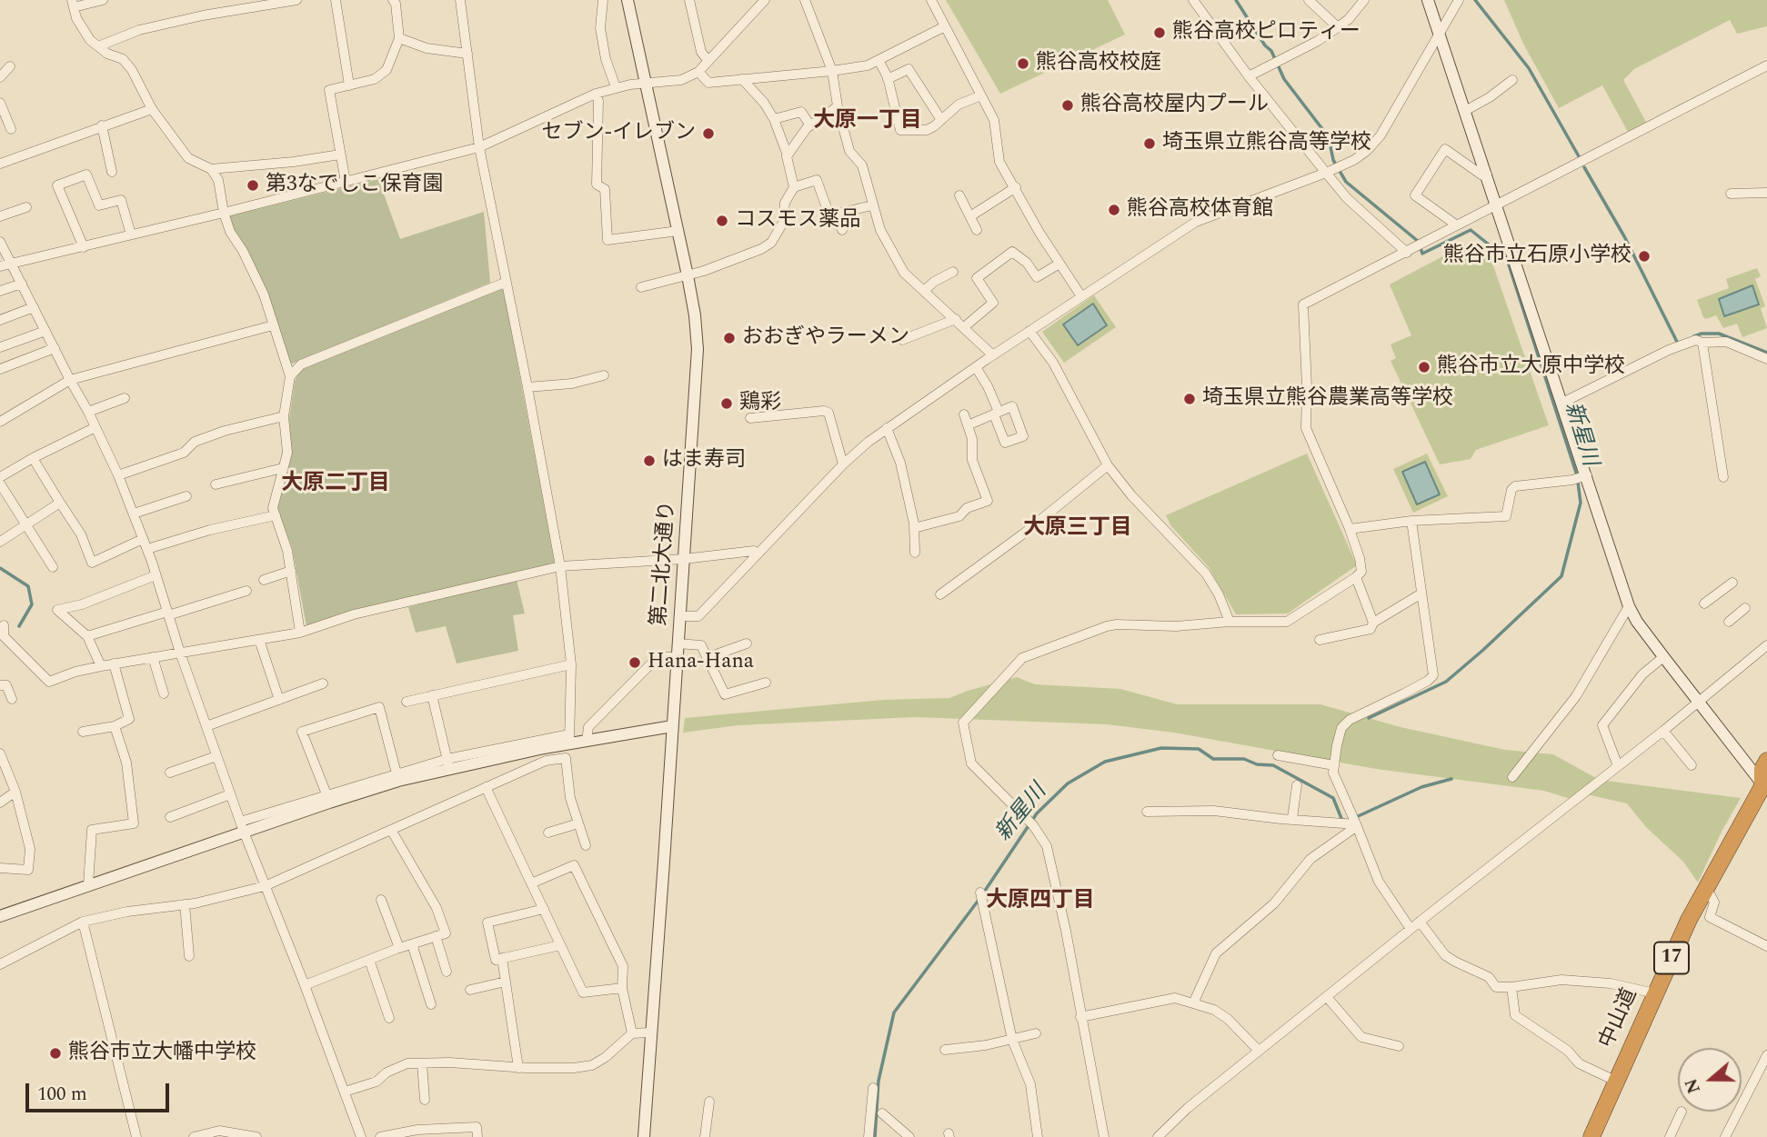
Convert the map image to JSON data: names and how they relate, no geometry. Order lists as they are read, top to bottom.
{
  "streets": {
    "highway": ["17", "中山道"],
    "street": ["第二北大通り"]
  },
  "districts": [
    "大原一丁目",
    "大原二丁目",
    "大原三丁目",
    "大原四丁目"
  ],
  "water": ["新星川"],
  "places": [
    "熊谷高校ピロティー",
    "熊谷高校校庭",
    "熊谷高校屋内プール",
    "セブン-イレブン",
    "埼玉県立熊谷高等学校",
    "第3なでしこ保育園",
    "熊谷高校体育館",
    "コスモス薬品",
    "熊谷市立石原小学校",
    "おおぎやラーメン",
    "熊谷市立大原中学校",
    "埼玉県立熊谷農業高等学校",
    "鶏彩",
    "はま寿司",
    "Hana-Hana",
    "熊谷市立大幡中学校"
  ],
  "scale_bar": "100 m",
  "north": "left"
}
